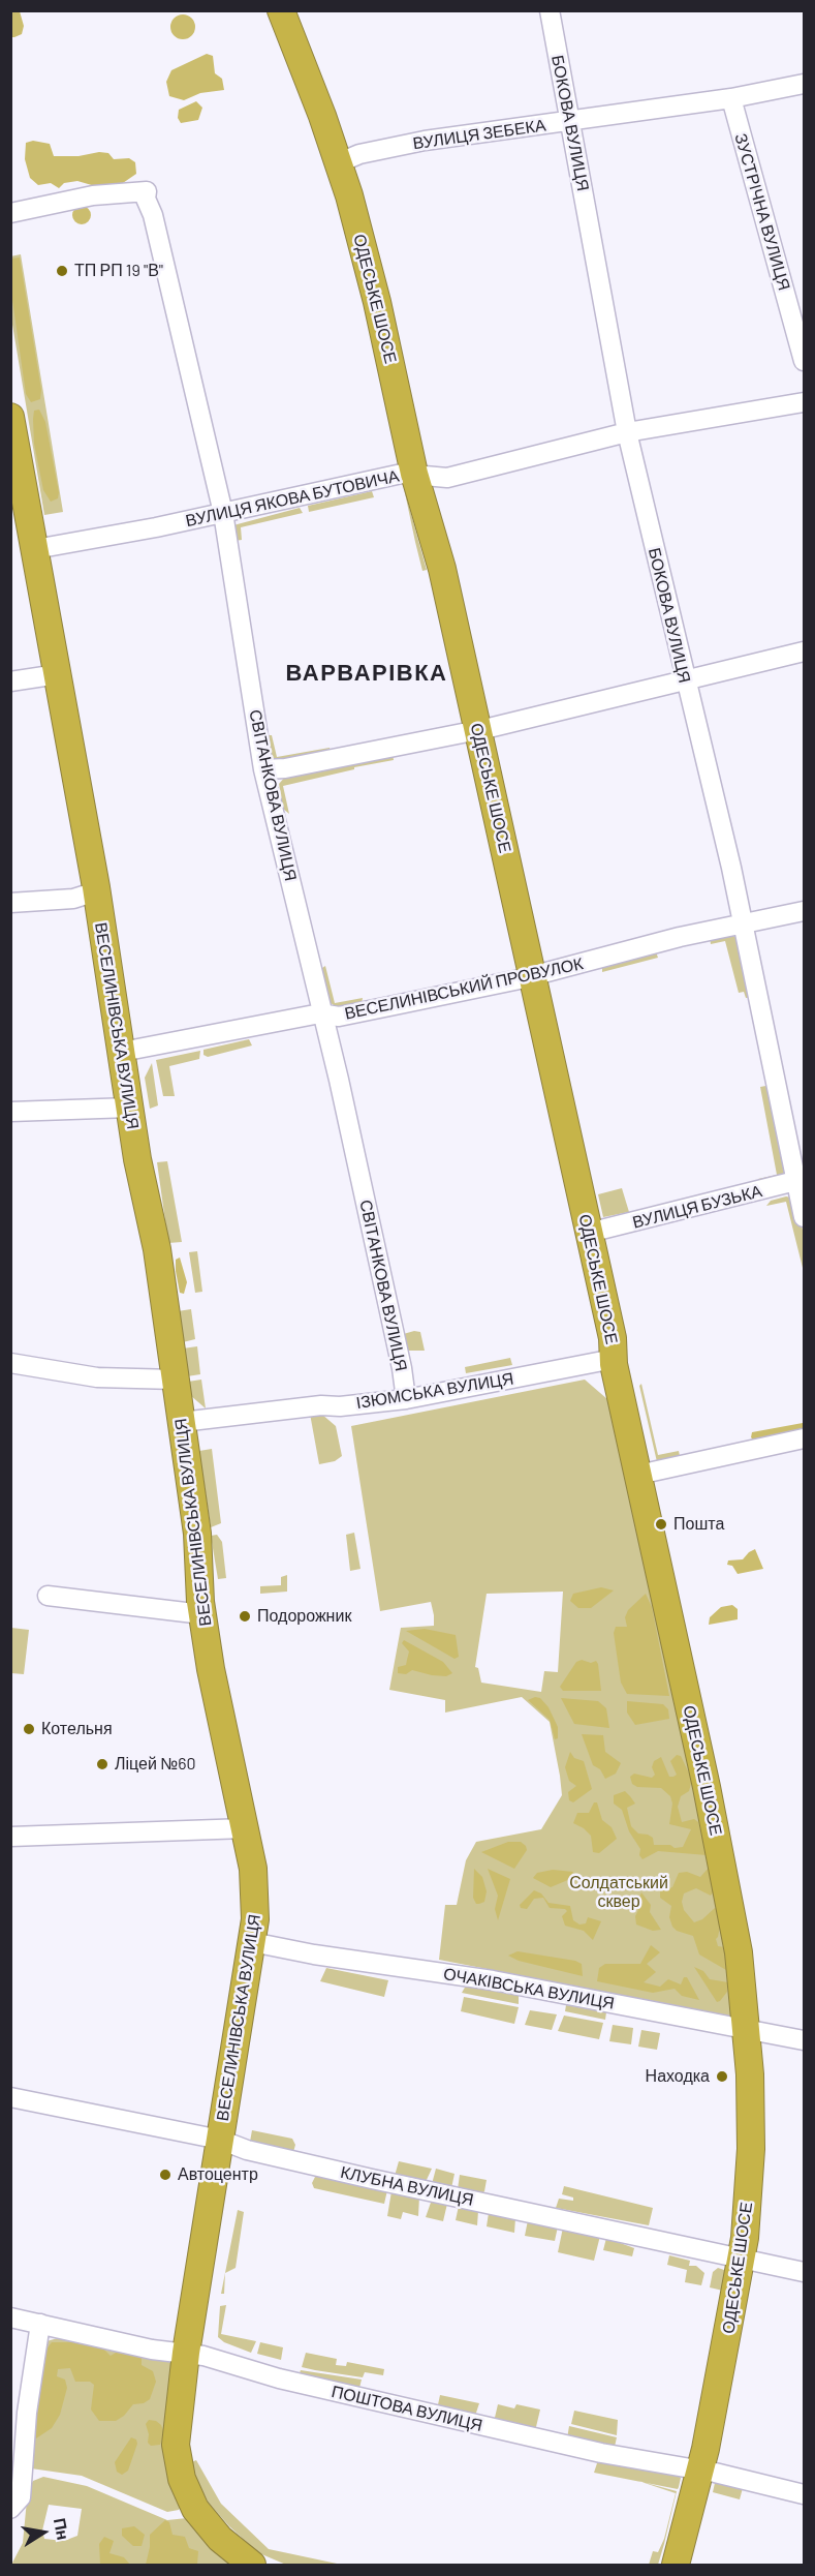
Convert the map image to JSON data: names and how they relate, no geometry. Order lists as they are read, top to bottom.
{
  "streets": {
    "highway": ["ОДЕСЬКЕ ШОСЕ", "ВЕСЕЛИНІВСЬКА ВУЛИЦЯ"],
    "street": [
      "БОКОВА ВУЛИЦЯ",
      "ВУЛИЦЯ ЗЕБЕКА",
      "ЗУСТРІЧНА ВУЛИЦЯ",
      "ВУЛИЦЯ ЯКОВА БУТОВИЧА",
      "СВІТАНКОВА ВУЛИЦЯ",
      "ВЕСЕЛИНІВСЬКИЙ ПРОВУЛОК",
      "ВУЛИЦЯ БУЗЬКА",
      "ІЗЮМСЬКА ВУЛИЦЯ",
      "ОЧАКІВСЬКА ВУЛИЦЯ",
      "КЛУБНА ВУЛИЦЯ",
      "ПОШТОВА ВУЛИЦЯ"
    ]
  },
  "crossings": [
    ["БОКОВА ВУЛИЦЯ", "ВУЛИЦЯ ЗЕБЕКА"],
    ["БОКОВА ВУЛИЦЯ", "ВУЛИЦЯ ЯКОВА БУТОВИЧА"],
    ["БОКОВА ВУЛИЦЯ", "ВЕСЕЛИНІВСЬКИЙ ПРОВУЛОК"],
    ["БОКОВА ВУЛИЦЯ", "ВУЛИЦЯ БУЗЬКА"],
    ["ВУЛИЦЯ ЗЕБЕКА", "ЗУСТРІЧНА ВУЛИЦЯ"],
    ["ВУЛИЦЯ ЗЕБЕКА", "ОДЕСЬКЕ ШОСЕ"],
    ["ОДЕСЬКЕ ШОСЕ", "ВУЛИЦЯ ЯКОВА БУТОВИЧА"],
    ["ОДЕСЬКЕ ШОСЕ", "ВЕСЕЛИНІВСЬКИЙ ПРОВУЛОК"],
    ["ОДЕСЬКЕ ШОСЕ", "ВУЛИЦЯ БУЗЬКА"],
    ["ОДЕСЬКЕ ШОСЕ", "ІЗЮМСЬКА ВУЛИЦЯ"],
    ["ОДЕСЬКЕ ШОСЕ", "ОЧАКІВСЬКА ВУЛИЦЯ"],
    ["ОДЕСЬКЕ ШОСЕ", "КЛУБНА ВУЛИЦЯ"],
    ["ОДЕСЬКЕ ШОСЕ", "ПОШТОВА ВУЛИЦЯ"],
    ["ВУЛИЦЯ ЯКОВА БУТОВИЧА", "СВІТАНКОВА ВУЛИЦЯ"],
    ["ВУЛИЦЯ ЯКОВА БУТОВИЧА", "ВЕСЕЛИНІВСЬКА ВУЛИЦЯ"],
    ["СВІТАНКОВА ВУЛИЦЯ", "ВЕСЕЛИНІВСЬКИЙ ПРОВУЛОК"],
    ["СВІТАНКОВА ВУЛИЦЯ", "ІЗЮМСЬКА ВУЛИЦЯ"],
    ["ВЕСЕЛИНІВСЬКИЙ ПРОВУЛОК", "ВЕСЕЛИНІВСЬКА ВУЛИЦЯ"],
    ["ВЕСЕЛИНІВСЬКА ВУЛИЦЯ", "ІЗЮМСЬКА ВУЛИЦЯ"],
    ["ВЕСЕЛИНІВСЬКА ВУЛИЦЯ", "ОЧАКІВСЬКА ВУЛИЦЯ"],
    ["ВЕСЕЛИНІВСЬКА ВУЛИЦЯ", "КЛУБНА ВУЛИЦЯ"],
    ["ВЕСЕЛИНІВСЬКА ВУЛИЦЯ", "ПОШТОВА ВУЛИЦЯ"]
  ],
  "districts": ["ВАРВАРІВКА"],
  "parks": ["Солдатський сквер"],
  "places": [
    "ТП РП 19 \"В\"",
    "Пошта",
    "Подорожник",
    "Котельня",
    "Ліцей №60",
    "Находка",
    "Автоцентр"
  ],
  "north": "right"
}
